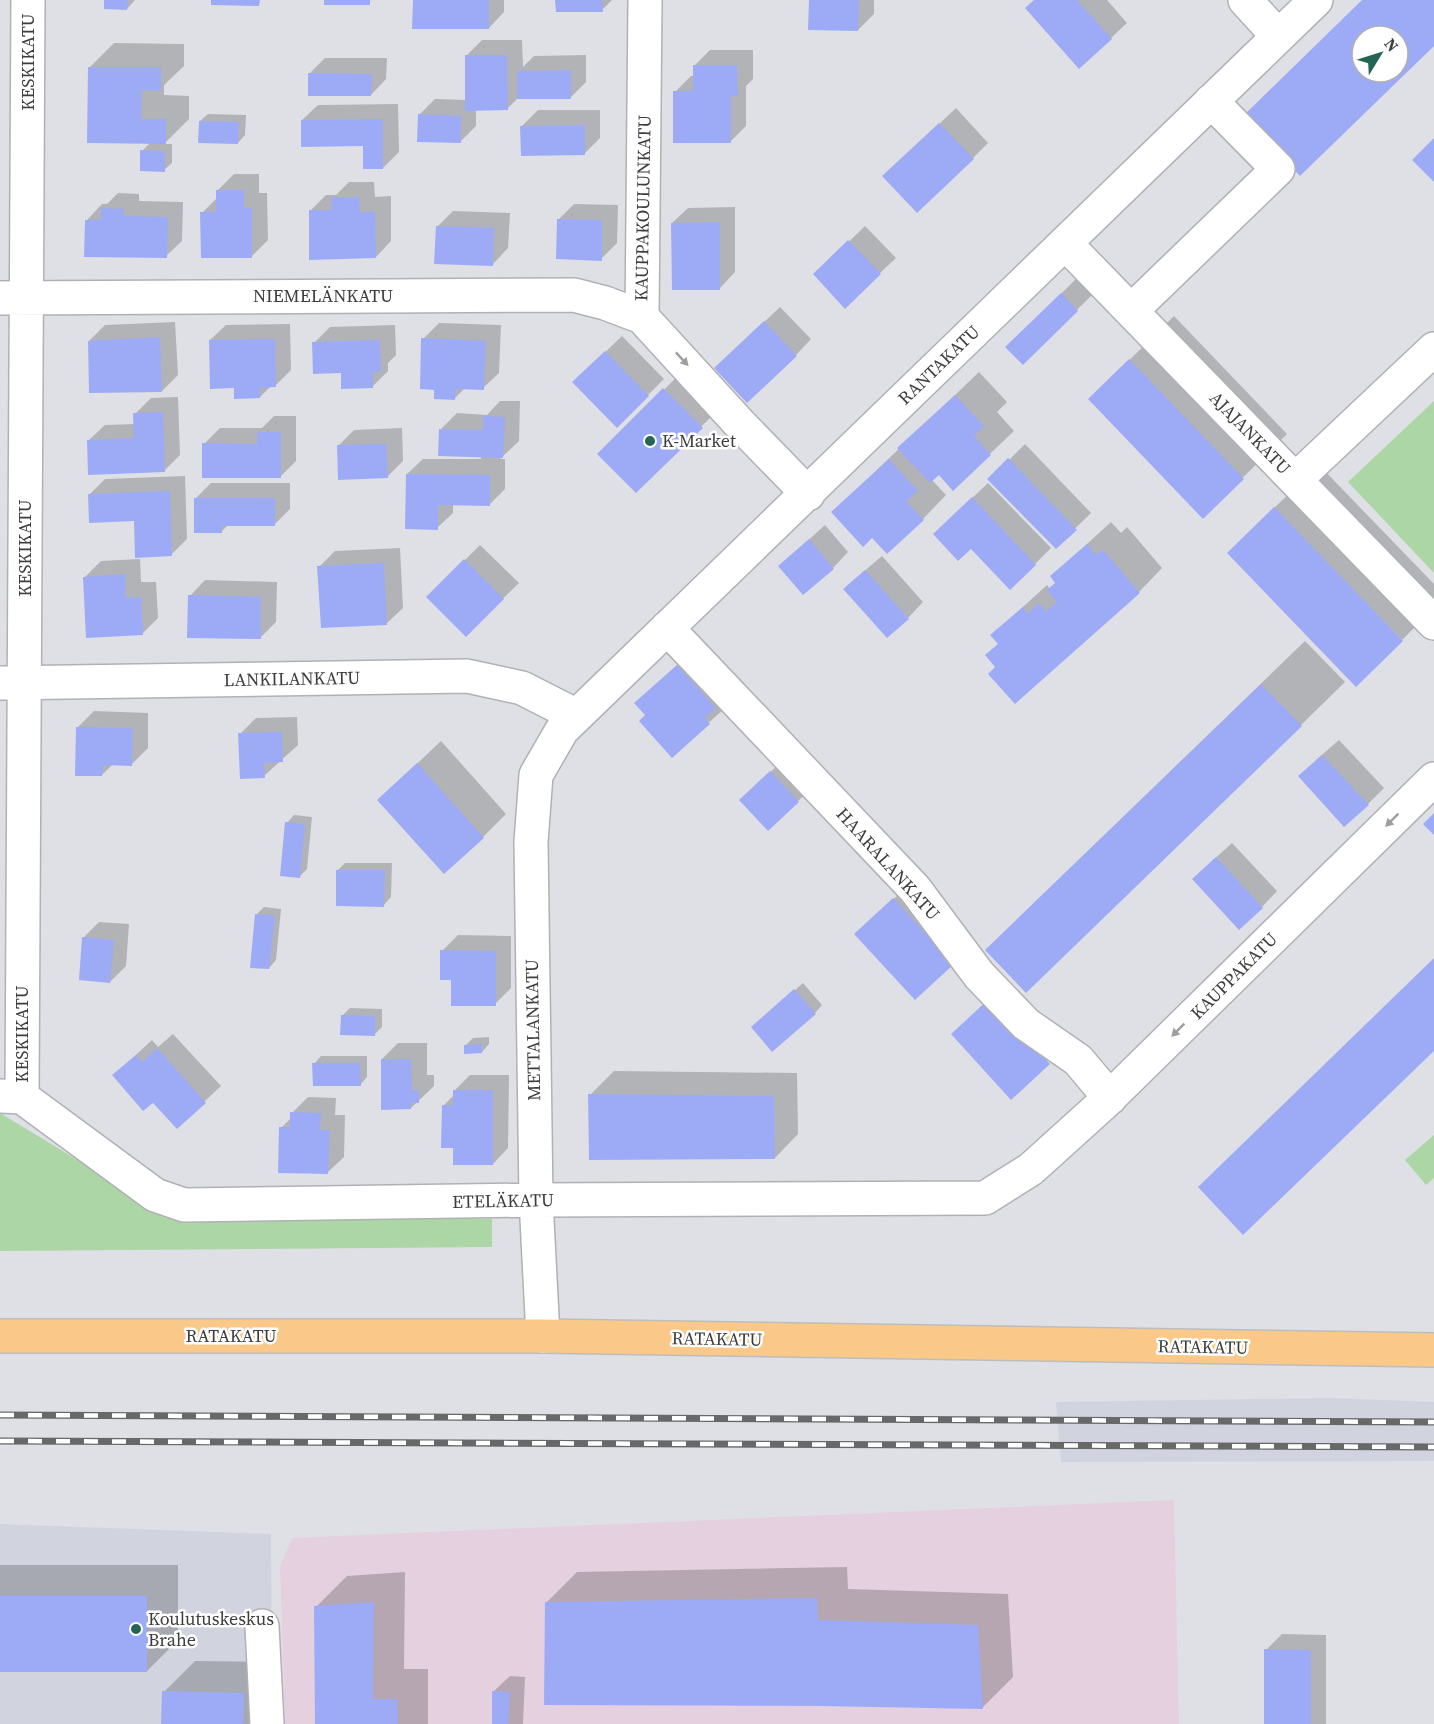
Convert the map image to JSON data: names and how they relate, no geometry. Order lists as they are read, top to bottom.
{
  "streets": {
    "main road": ["RATAKATU"],
    "street": [
      "KESKIKATU",
      "KAUPPAKOULUNKATU",
      "NIEMELÄNKATU",
      "RANTAKATU",
      "AJAJANKATU",
      "LANKILANKATU",
      "HAARALANKATU",
      "KAUPPAKATU",
      "METTALANKATU",
      "ETELÄKATU"
    ]
  },
  "crossings": [
    ["KESKIKATU", "NIEMELÄNKATU"],
    ["KESKIKATU", "LANKILANKATU"],
    ["KESKIKATU", "ETELÄKATU"],
    ["KAUPPAKOULUNKATU", "NIEMELÄNKATU"],
    ["KAUPPAKOULUNKATU", "RANTAKATU"],
    ["RANTAKATU", "AJAJANKATU"],
    ["RANTAKATU", "LANKILANKATU"],
    ["RANTAKATU", "HAARALANKATU"],
    ["RANTAKATU", "METTALANKATU"],
    ["LANKILANKATU", "METTALANKATU"],
    ["HAARALANKATU", "KAUPPAKATU"],
    ["KAUPPAKATU", "ETELÄKATU"],
    ["METTALANKATU", "ETELÄKATU"],
    ["METTALANKATU", "RATAKATU"]
  ],
  "one_way": ["KAUPPAKOULUNKATU", "KAUPPAKATU"],
  "places": ["K-Market", "Koulutuskeskus Brahe"],
  "north": "top right"
}
